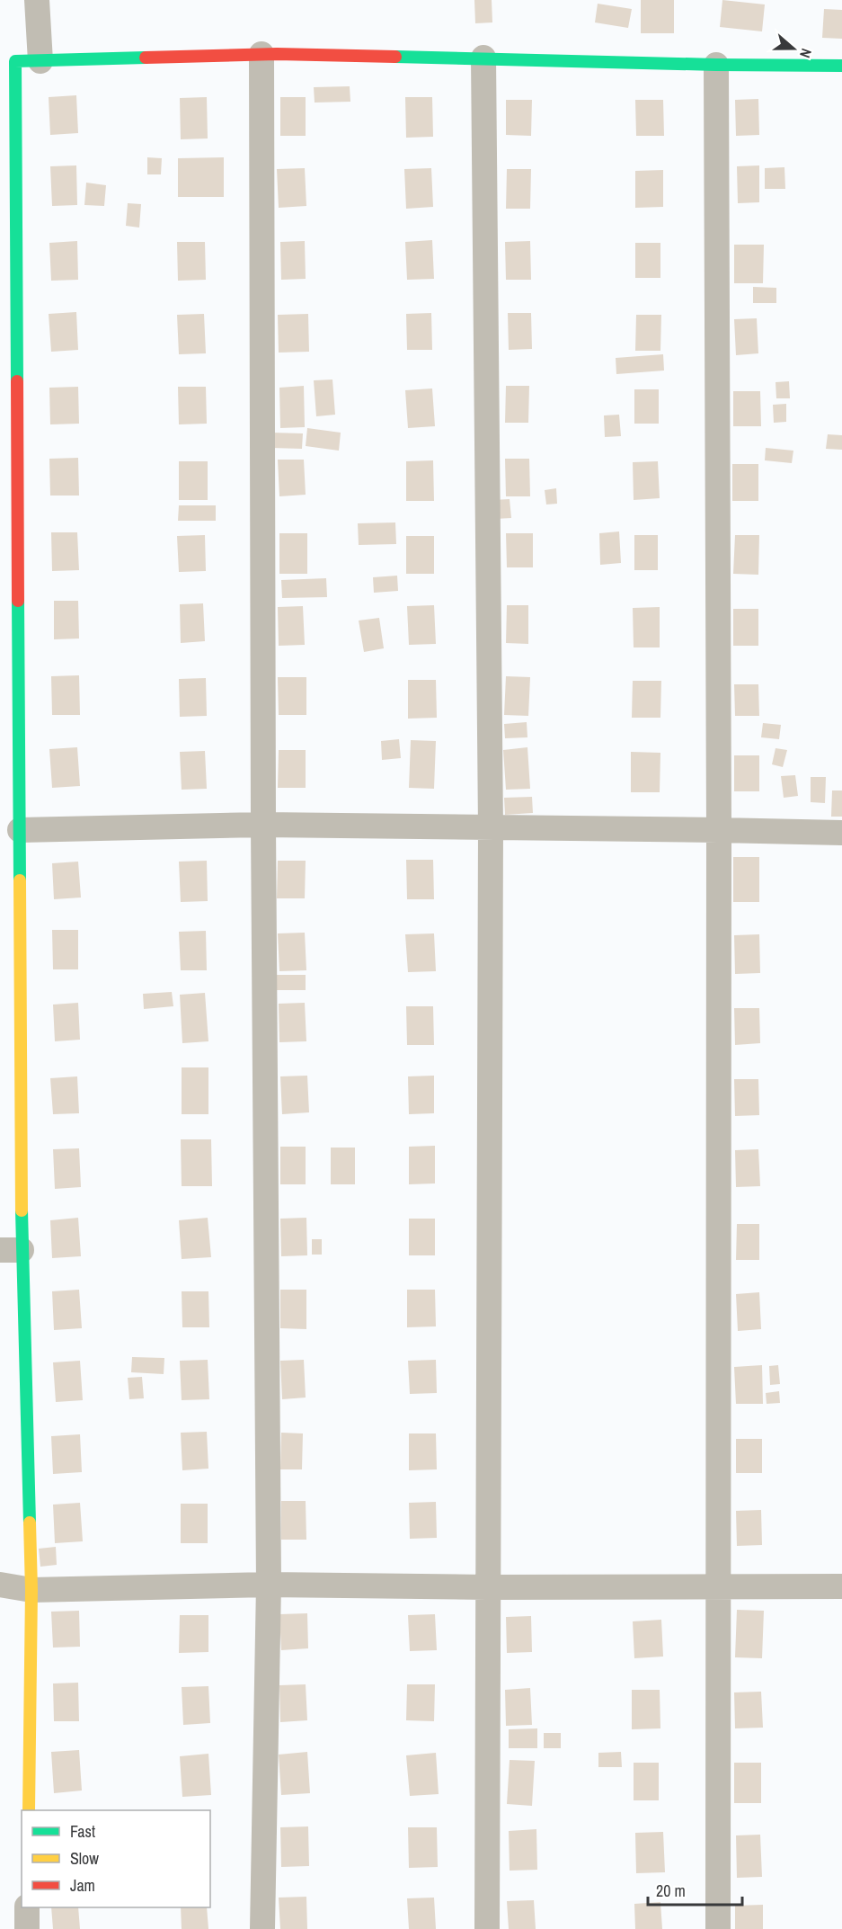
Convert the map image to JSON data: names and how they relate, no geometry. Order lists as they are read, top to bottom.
{
  "legend": ["Fast", "Slow", "Jam"],
  "scale_bar": "20 m",
  "north": "right"
}
